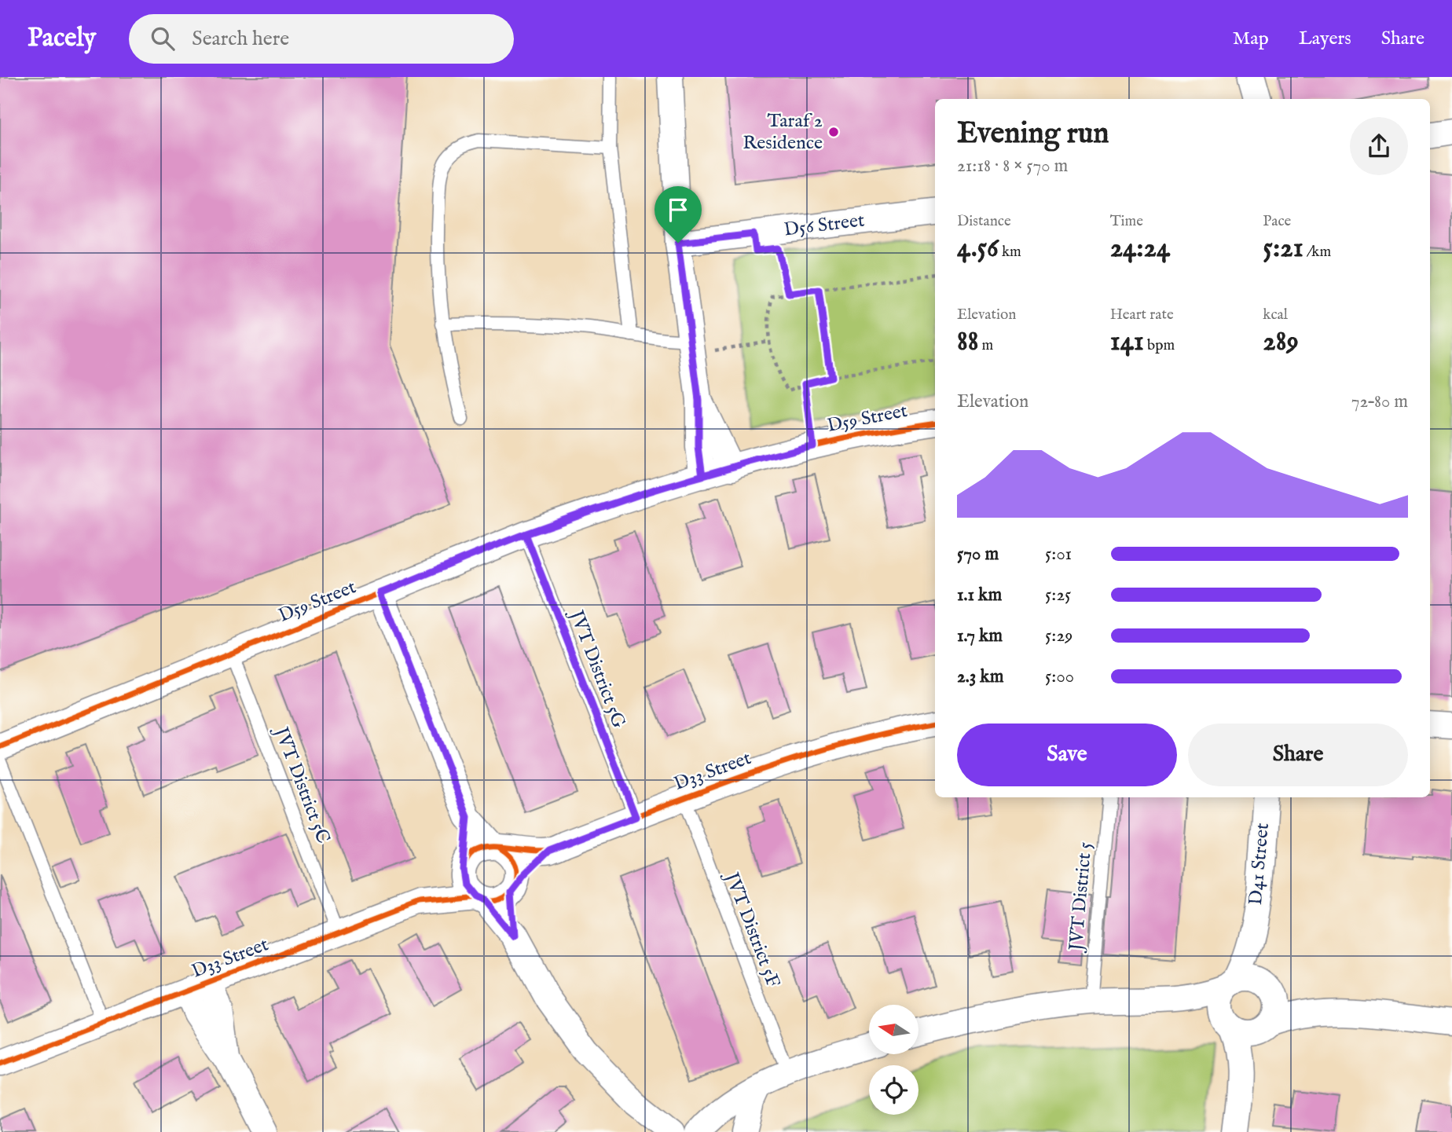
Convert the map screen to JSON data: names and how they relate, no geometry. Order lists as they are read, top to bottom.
{
  "streets": {
    "street": [
      "D56 Street",
      "D59 Street",
      "D33 Street",
      "D41 Street"
    ],
    "lane": [
      "JVT District 5G",
      "JVT District 5C",
      "JVT District 5",
      "JVT District 5F"
    ]
  },
  "crossings": [
    ["D59 Street", "JVT District 5G"],
    ["D59 Street", "JVT District 5C"],
    ["JVT District 5G", "D33 Street"],
    ["D33 Street", "JVT District 5C"],
    ["D33 Street", "JVT District 5F"]
  ],
  "places": ["Taraf 2 Residence"],
  "north": "left",
  "page": {
    "header": "Pacely",
    "search": "Search here",
    "nav": ["Map", "Layers", "Share"],
    "heading": ["Evening run", "21:18 · 8 × 570 m"],
    "stats": [
      ["Distance", "4.56 km"],
      ["Time", "24:24"],
      ["Pace", "5:21 /km"],
      ["Elevation", "88 m"],
      ["Heart rate", "141 bpm"],
      ["kcal", "289"]
    ],
    "chart": ["Elevation", "72–80 m"],
    "list": [
      {
        "name": "570 m",
        "note": "5:01"
      },
      {
        "name": "1.1 km",
        "note": "5:25"
      },
      {
        "name": "1.7 km",
        "note": "5:29"
      },
      {
        "name": "2.3 km",
        "note": "5:00"
      }
    ],
    "buttons": ["Save", "Share"]
  }
}
